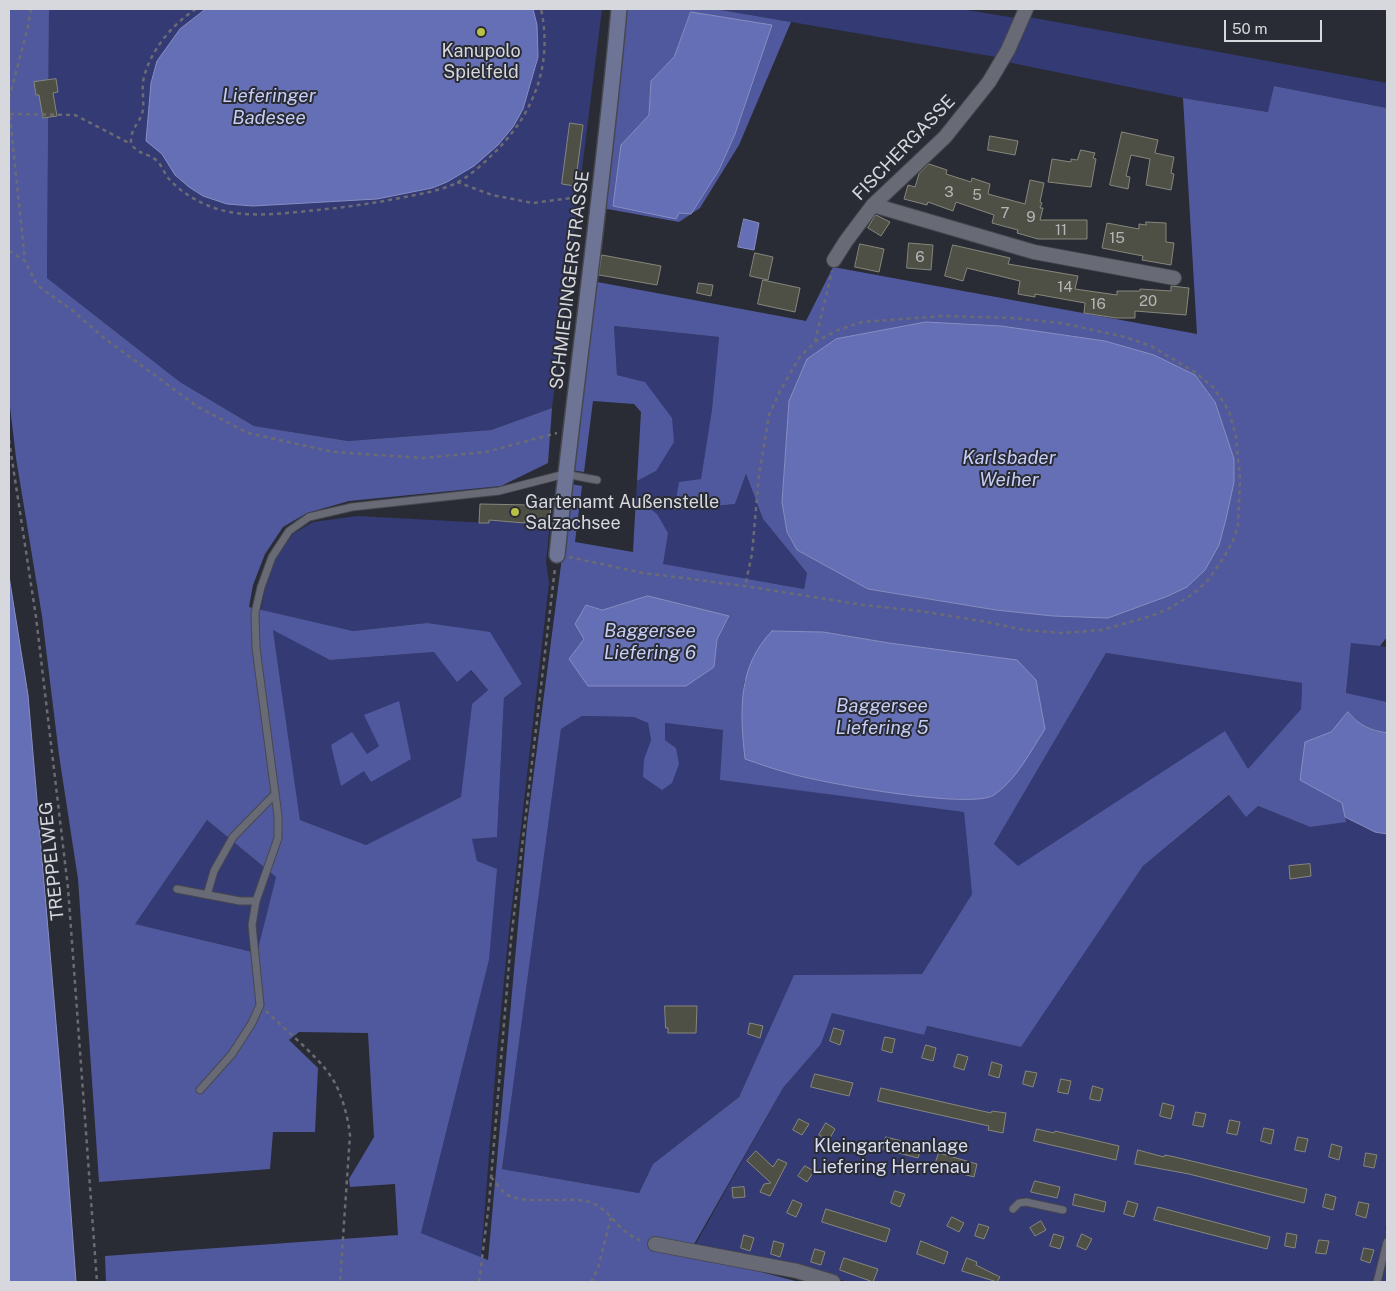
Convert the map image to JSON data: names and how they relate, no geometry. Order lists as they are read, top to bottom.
{
  "streets": {
    "street": ["FISCHERGASSE", "SCHMIEDINGERSTRASSE"],
    "path": ["TREPPELWEG"]
  },
  "water": [
    "Lieferinger Badesee",
    "Karlsbader Weiher",
    "Baggersee Liefering 6",
    "Baggersee Liefering 5"
  ],
  "parks": ["Kleingartenanlage Liefering Herrenau"],
  "places": ["Kanupolo Spielfeld", "Gartenamt Außenstelle Salzachsee"],
  "house_numbers": [
    "3",
    "5",
    "7",
    "9",
    "11",
    "15",
    "6",
    "14",
    "20",
    "16"
  ],
  "scale_bar": "50 m"
}
